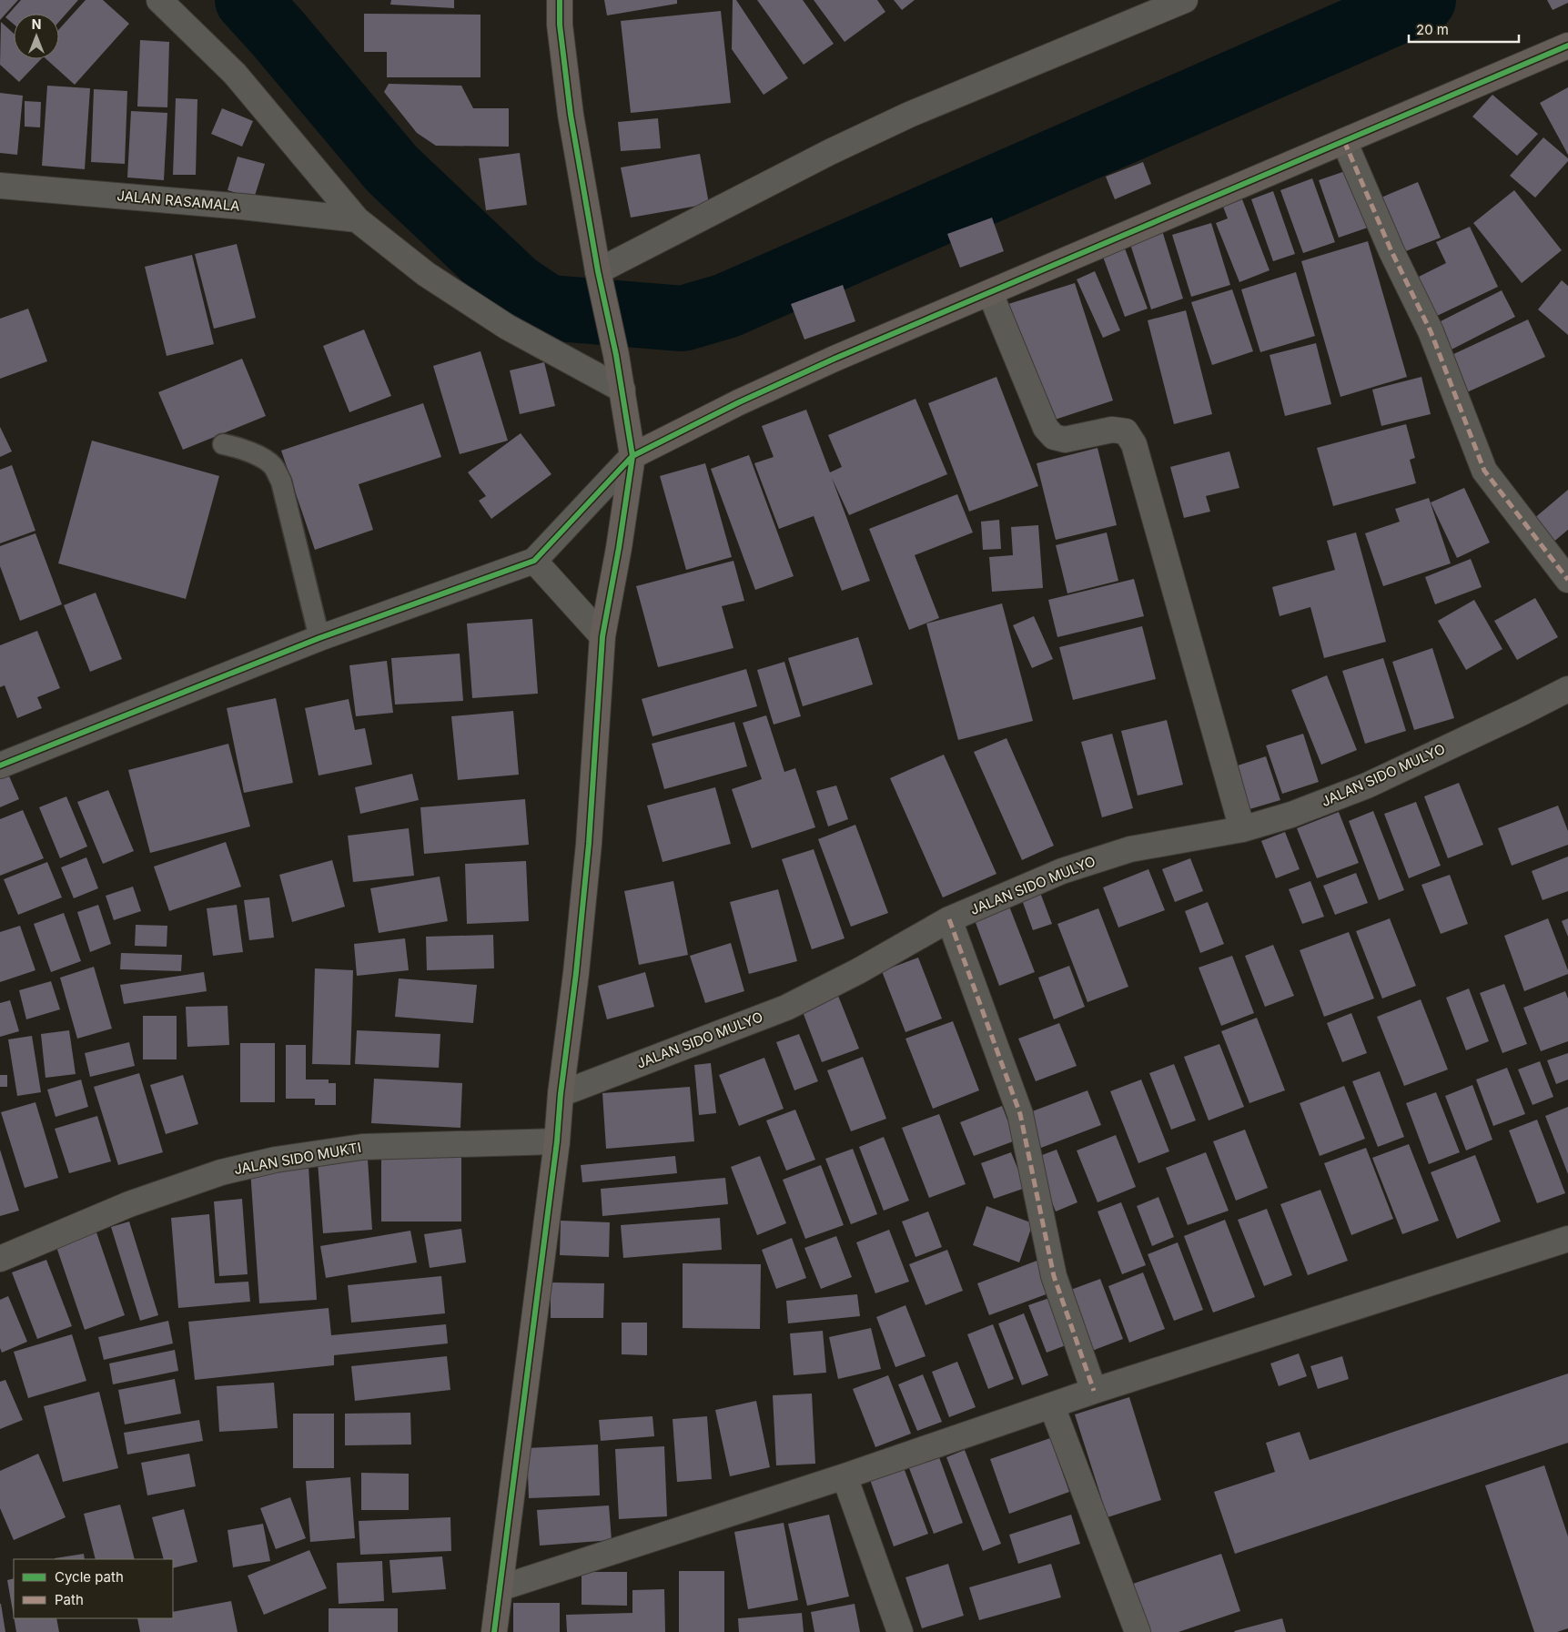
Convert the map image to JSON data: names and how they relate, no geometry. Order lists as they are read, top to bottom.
{
  "streets": {
    "street": ["JALAN RASAMALA", "JALAN SIDO MULYO", "JALAN SIDO MUKTI"]
  },
  "legend": ["Cycle path", "Path"],
  "scale_bar": "20 m",
  "north": "top"
}
